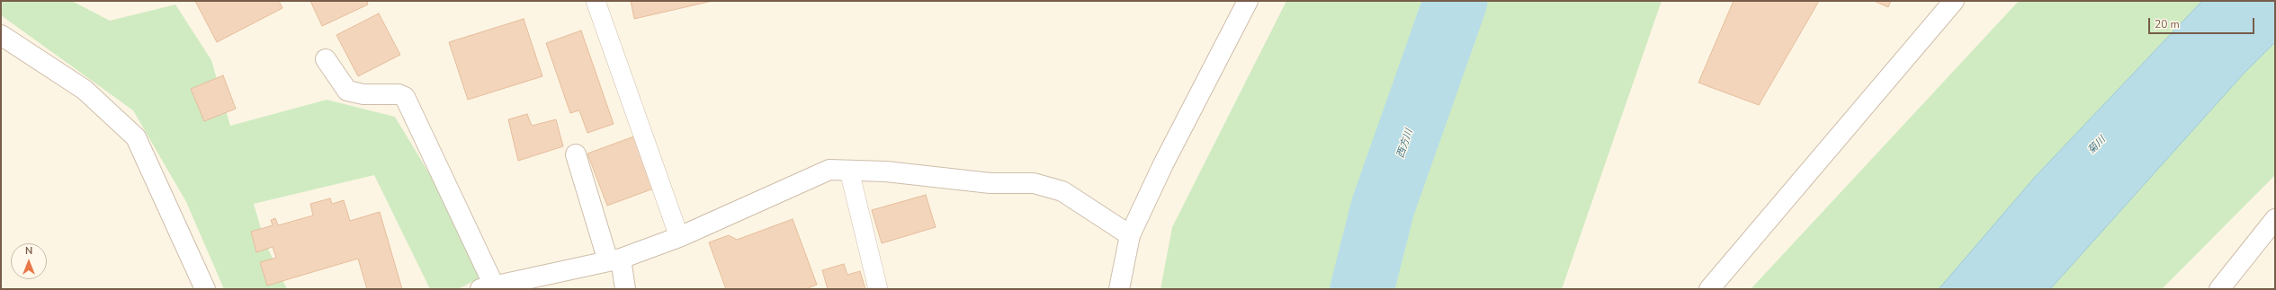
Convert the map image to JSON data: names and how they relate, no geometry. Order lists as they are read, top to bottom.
{
  "water": ["西方川", "菊川"],
  "scale_bar": "20 m",
  "north": "top"
}
